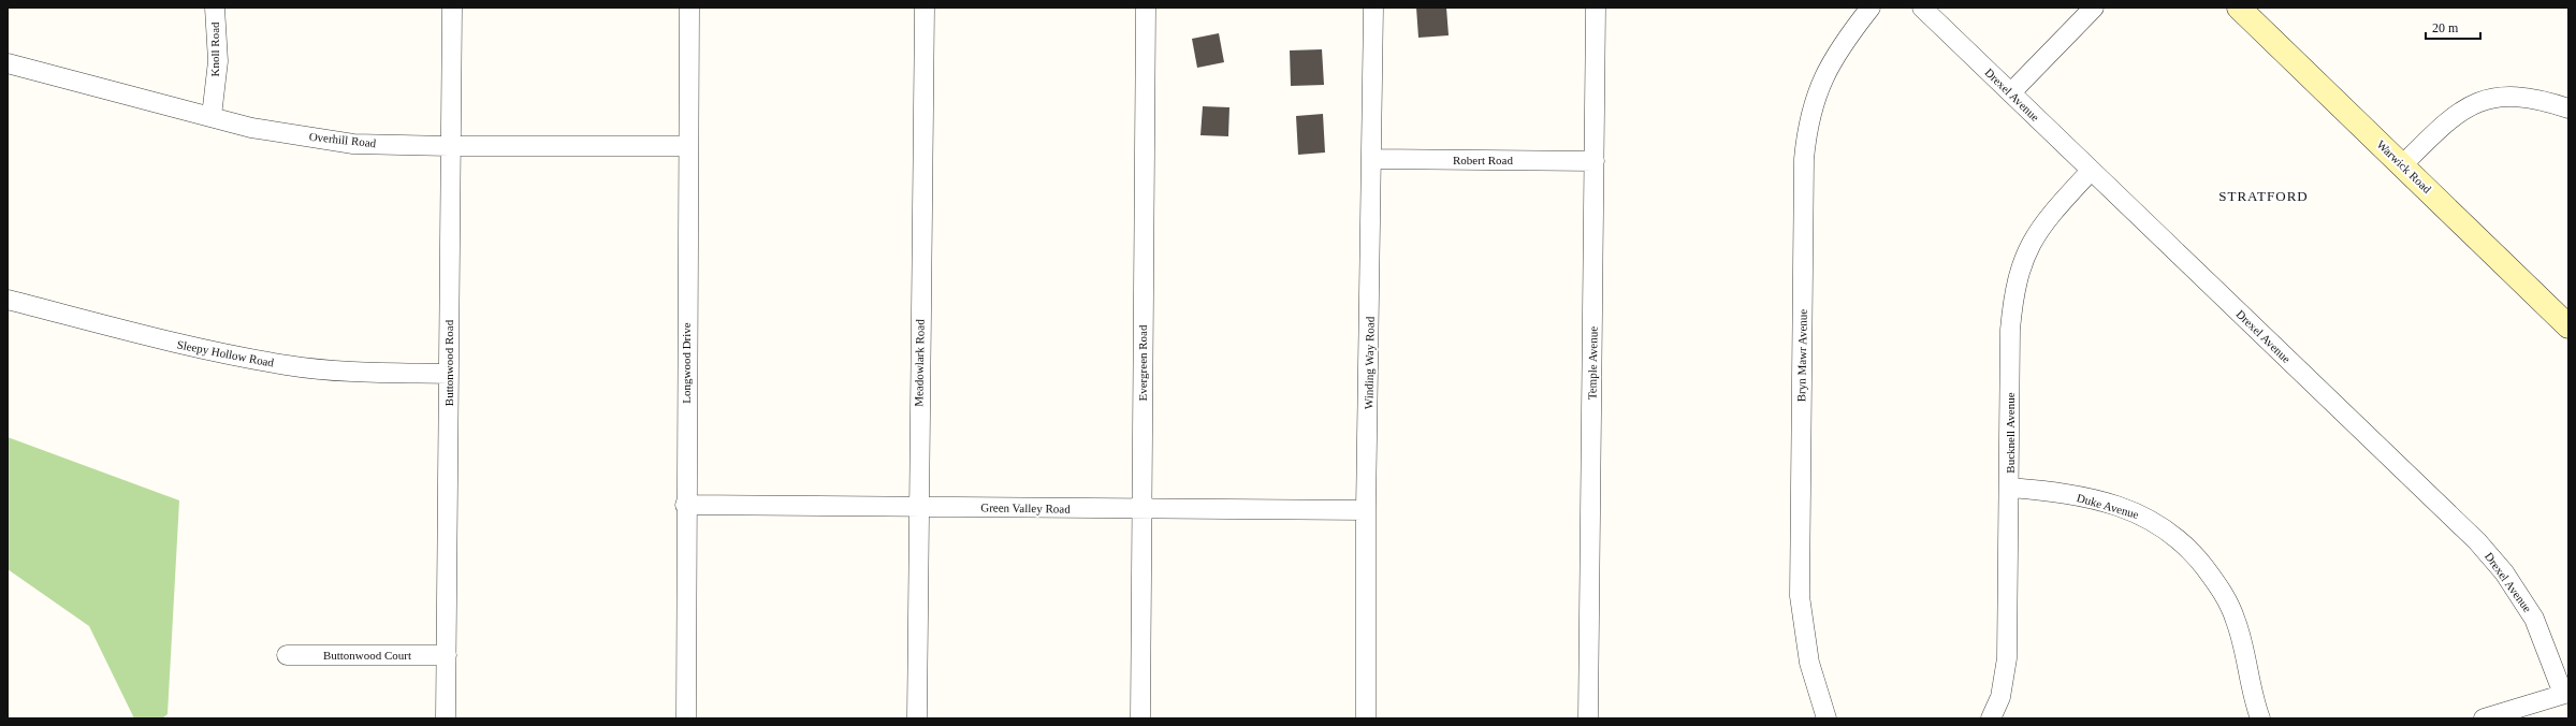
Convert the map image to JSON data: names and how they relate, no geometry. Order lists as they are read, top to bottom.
{
  "streets": {
    "street": [
      "Knoll Road",
      "Drexel Avenue",
      "Overhill Road",
      "Robert Road",
      "Warwick Road",
      "Sleepy Hollow Road",
      "Bryn Mawr Avenue",
      "Buttonwood Road",
      "Longwood Drive",
      "Meadowlark Road",
      "Evergreen Road",
      "Winding Way Road",
      "Temple Avenue",
      "Bucknell Avenue",
      "Duke Avenue",
      "Green Valley Road",
      "Buttonwood Court"
    ]
  },
  "crossings": [
    ["Knoll Road", "Overhill Road"],
    ["Drexel Avenue", "Bucknell Avenue"],
    ["Overhill Road", "Buttonwood Road"],
    ["Overhill Road", "Longwood Drive"],
    ["Robert Road", "Winding Way Road"],
    ["Robert Road", "Temple Avenue"],
    ["Sleepy Hollow Road", "Buttonwood Road"],
    ["Buttonwood Road", "Buttonwood Court"],
    ["Longwood Drive", "Green Valley Road"],
    ["Meadowlark Road", "Green Valley Road"],
    ["Evergreen Road", "Green Valley Road"],
    ["Winding Way Road", "Green Valley Road"],
    ["Bucknell Avenue", "Duke Avenue"]
  ],
  "districts": ["STRATFORD"],
  "scale_bar": "20 m"
}
